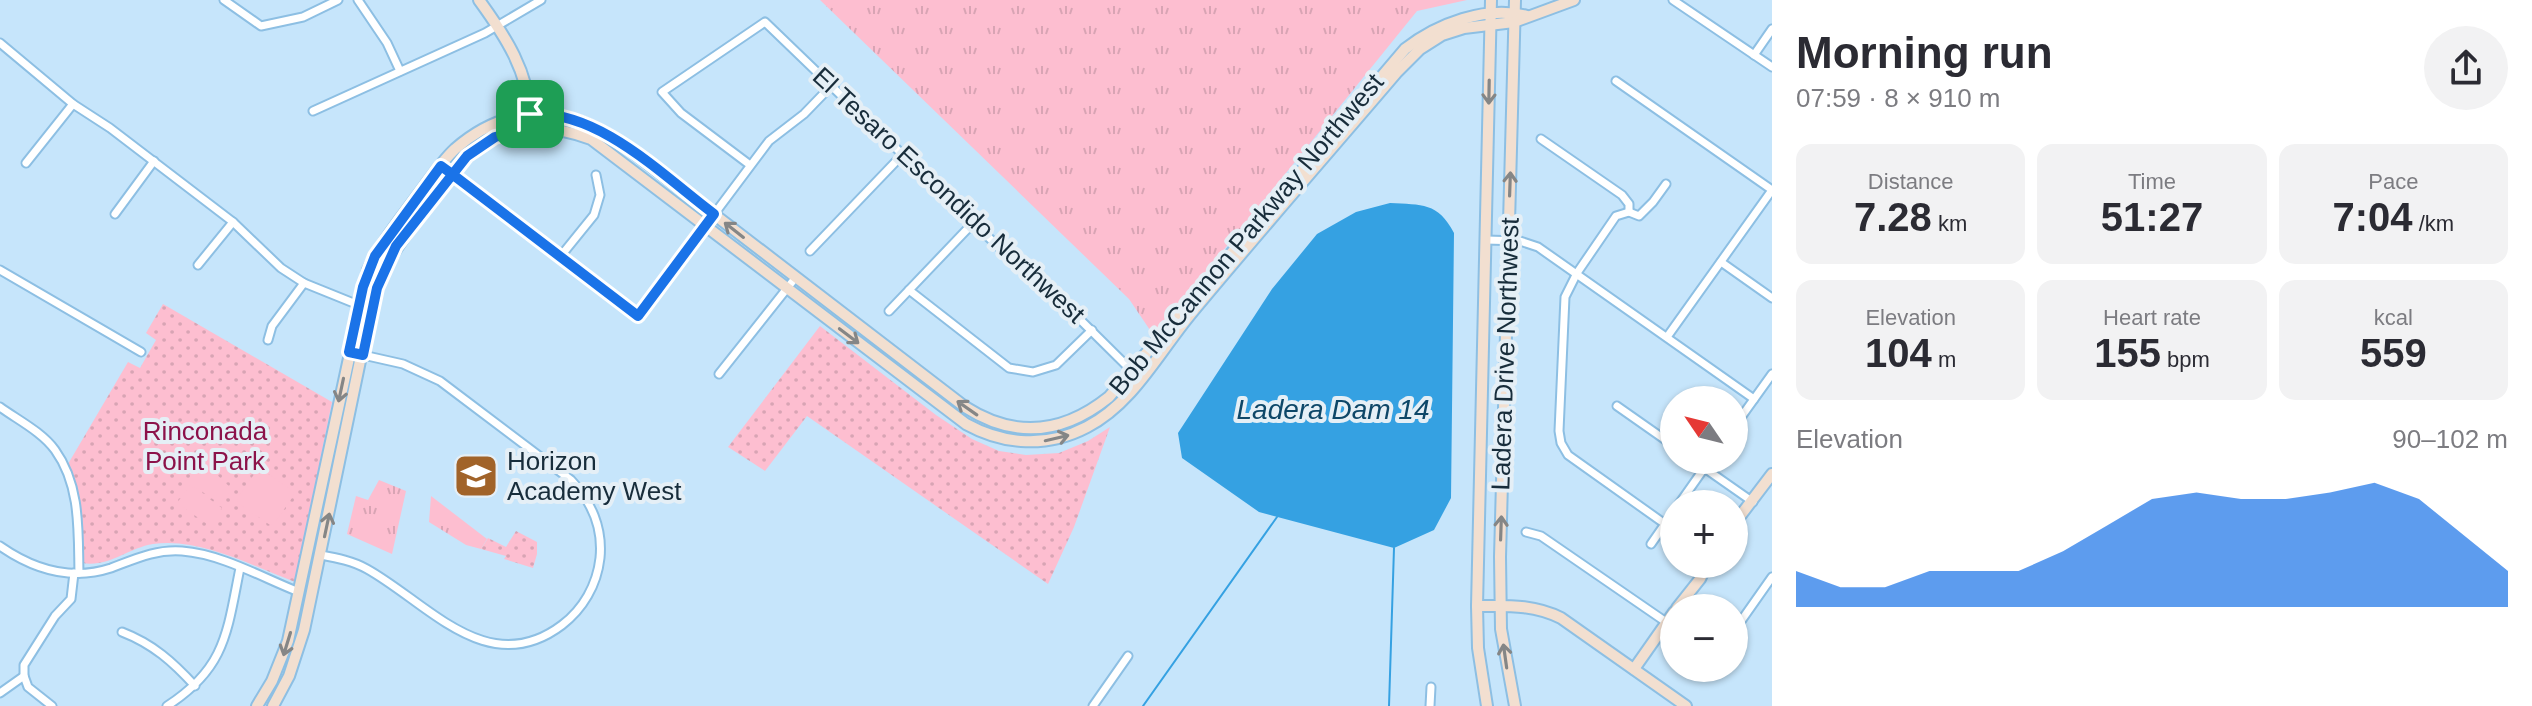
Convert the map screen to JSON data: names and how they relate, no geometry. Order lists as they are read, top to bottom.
{
  "streets": {
    "street": ["El Tesaro Escondido Northwest", "Bob McCannon Parkway Northwest", "Ladera Drive Northwest"]
  },
  "crossings": [
    ["El Tesaro Escondido Northwest", "Bob McCannon Parkway Northwest"],
    ["Bob McCannon Parkway Northwest", "Ladera Drive Northwest"]
  ],
  "water": ["Ladera Dam 14"],
  "parks": ["Rinconada Point Park"],
  "places": {
    "school or university": ["Horizon Academy West"]
  },
  "north": "top left",
  "page": {
    "heading": ["Morning run", "07:59 · 8 × 910 m"],
    "stats": [
      ["Distance", "7.28 km"],
      ["Time", "51:27"],
      ["Pace", "7:04 /km"],
      ["Elevation", "104 m"],
      ["Heart rate", "155 bpm"],
      ["kcal", "559"]
    ],
    "map_buttons": ["+", "−"],
    "chart": ["Elevation", "90–102 m"]
  }
}
